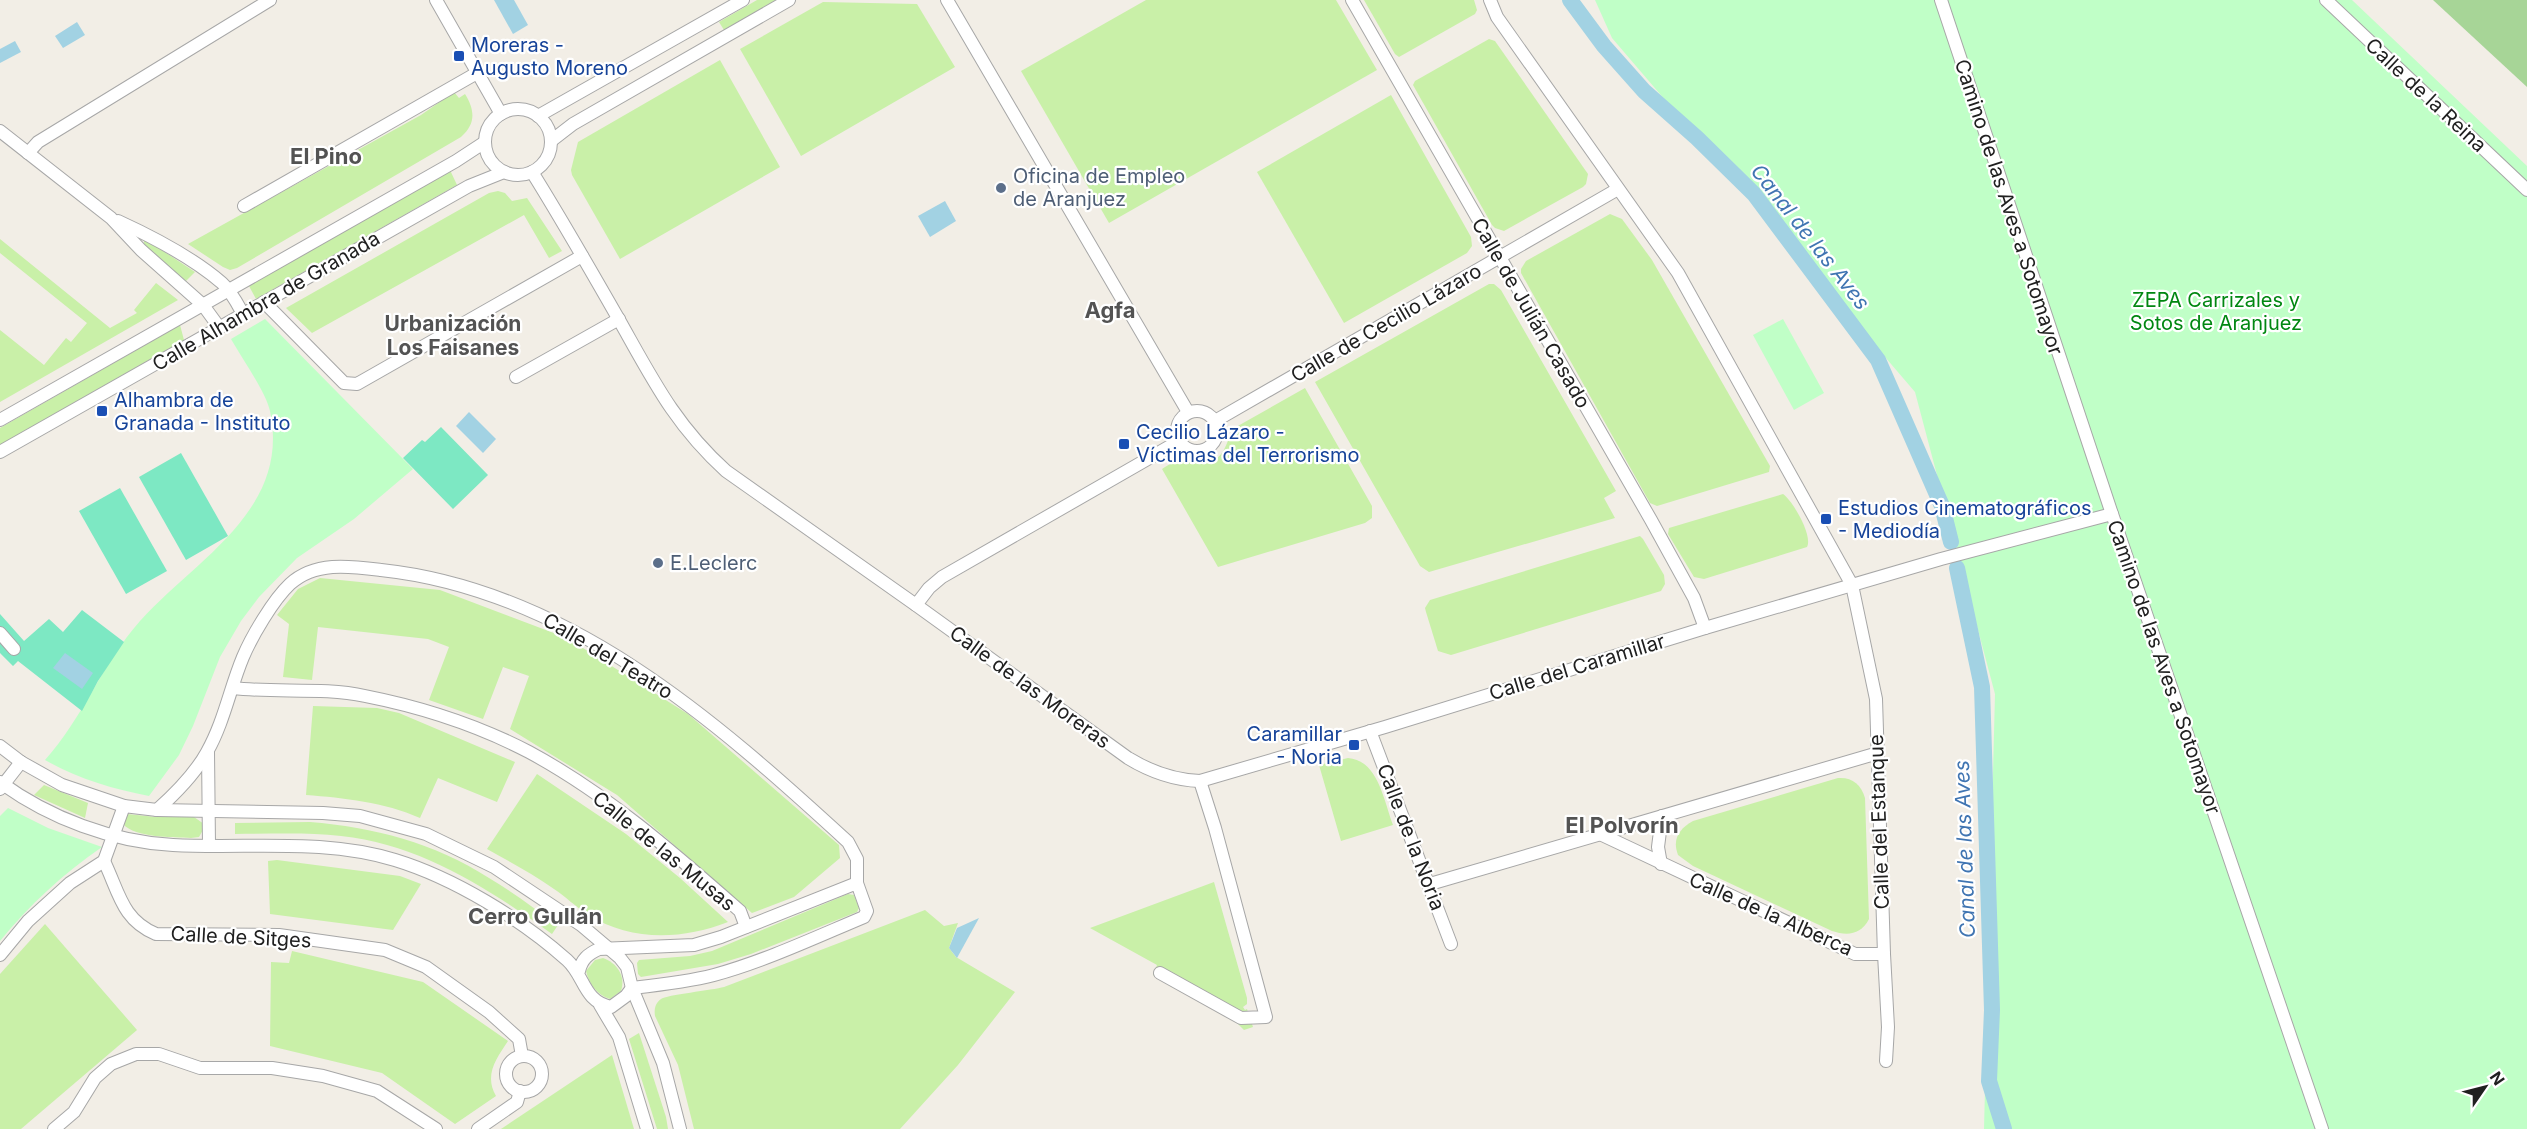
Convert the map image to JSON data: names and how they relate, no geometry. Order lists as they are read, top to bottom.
{
  "streets": {
    "street": [
      "Calle de la Reina",
      "Camino de las Aves a Sotomayor",
      "Calle Alhambra de Granada",
      "Calle de Julián Casado",
      "Calle de Cecilio Lázaro",
      "Calle del Teatro",
      "Calle del Caramillar",
      "Calle de las Moreras",
      "Calle del Estanque",
      "Calle de la Noria",
      "Calle de las Musas",
      "Calle de la Alberca",
      "Calle de Sitges"
    ]
  },
  "crossings": [
    ["Camino de las Aves a Sotomayor", "Calle del Caramillar"],
    ["Calle Alhambra de Granada", "Calle de las Moreras"],
    ["Calle de Julián Casado", "Calle de Cecilio Lázaro"],
    ["Calle de Julián Casado", "Calle del Caramillar"],
    ["Calle de Cecilio Lázaro", "Calle del Estanque"],
    ["Calle del Teatro", "Calle de las Musas"],
    ["Calle del Caramillar", "Calle de las Moreras"],
    ["Calle del Caramillar", "Calle del Estanque"],
    ["Calle del Caramillar", "Calle de la Noria"],
    ["Calle del Estanque", "Calle de la Alberca"]
  ],
  "districts": [
    "El Pino",
    "Agfa",
    "Urbanización Los Faisanes",
    "El Polvorín",
    "Cerro Gullán"
  ],
  "water": ["Canal de las Aves"],
  "parks": ["ZEPA Carrizales y Sotos de Aranjuez"],
  "places": {
    "transit": [
      "Moreras - Augusto Moreno",
      "Alhambra de Granada - Instituto",
      "Cecilio Lázaro - Víctimas del Terrorismo",
      "Estudios Cinematográficos - Mediodía",
      "Caramillar - Noria"
    ],
    "other": ["Oficina de Empleo de Aranjuez", "E.Leclerc"]
  },
  "north": "top right"
}
